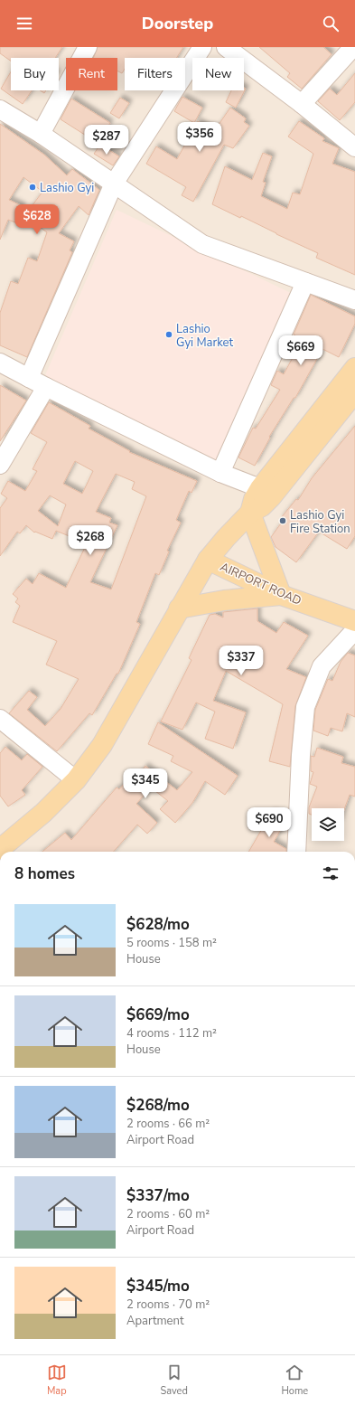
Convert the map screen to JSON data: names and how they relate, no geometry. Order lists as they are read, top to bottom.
{
  "streets": {
    "main road": ["AIRPORT ROAD"]
  },
  "places": ["Lashio Gyi", "Lashio Gyi Market", "Lashio Gyi Fire Station"],
  "page": {
    "header": "Doorstep",
    "chip": [
      "Buy",
      "Rent",
      "Filters",
      "New"
    ],
    "price": [
      "$356",
      "$287",
      "$628",
      "$669",
      "$268",
      "$337",
      "$345",
      "$690"
    ],
    "heading": "8 homes",
    "list": [
      {
        "name": "$628/mo",
        "note": "5 rooms · 158 m² · House"
      },
      {
        "name": "$669/mo",
        "note": "4 rooms · 112 m² · House"
      },
      {
        "name": "$268/mo",
        "note": "2 rooms · 66 m² · Airport Road"
      },
      {
        "name": "$337/mo",
        "note": "2 rooms · 60 m² · Airport Road"
      },
      {
        "name": "$345/mo",
        "note": "2 rooms · 70 m² · Apartment"
      }
    ],
    "tabs": ["Map", "Saved", "Home"]
  }
}
